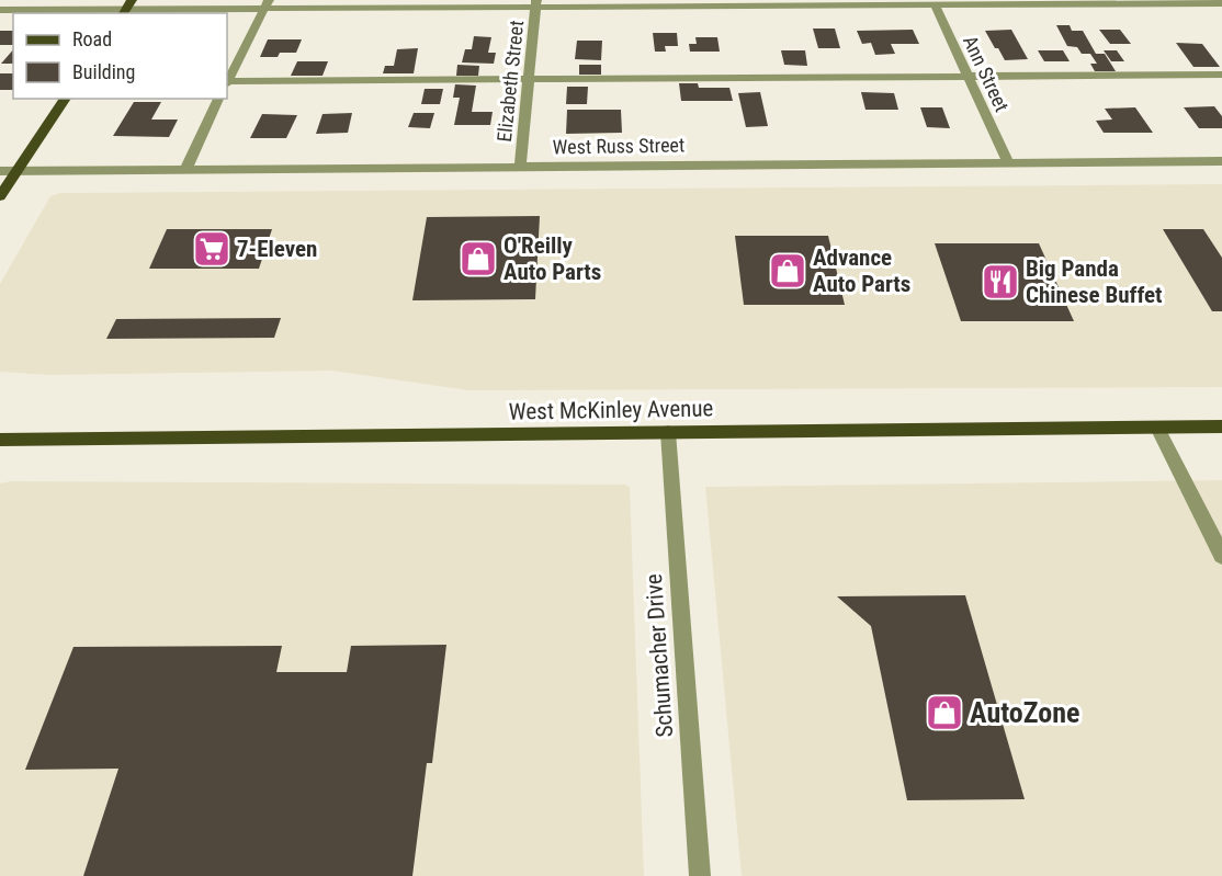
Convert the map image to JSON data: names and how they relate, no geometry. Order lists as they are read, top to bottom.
{
  "streets": {
    "main road": ["West McKinley Avenue"],
    "street": [
      "Ann Street",
      "Elizabeth Street",
      "West Russ Street",
      "Schumacher Drive"
    ]
  },
  "crossings": [
    ["Ann Street", "West Russ Street"],
    ["Elizabeth Street", "West Russ Street"],
    ["West McKinley Avenue", "Schumacher Drive"]
  ],
  "places": {
    "supermarket": ["7-Eleven"],
    "shop": ["O'Reilly Auto Parts", "Advance Auto Parts", "AutoZone"],
    "restaurant": ["Big Panda Chinese Buffet"]
  },
  "legend": ["Road", "Building"]
}
